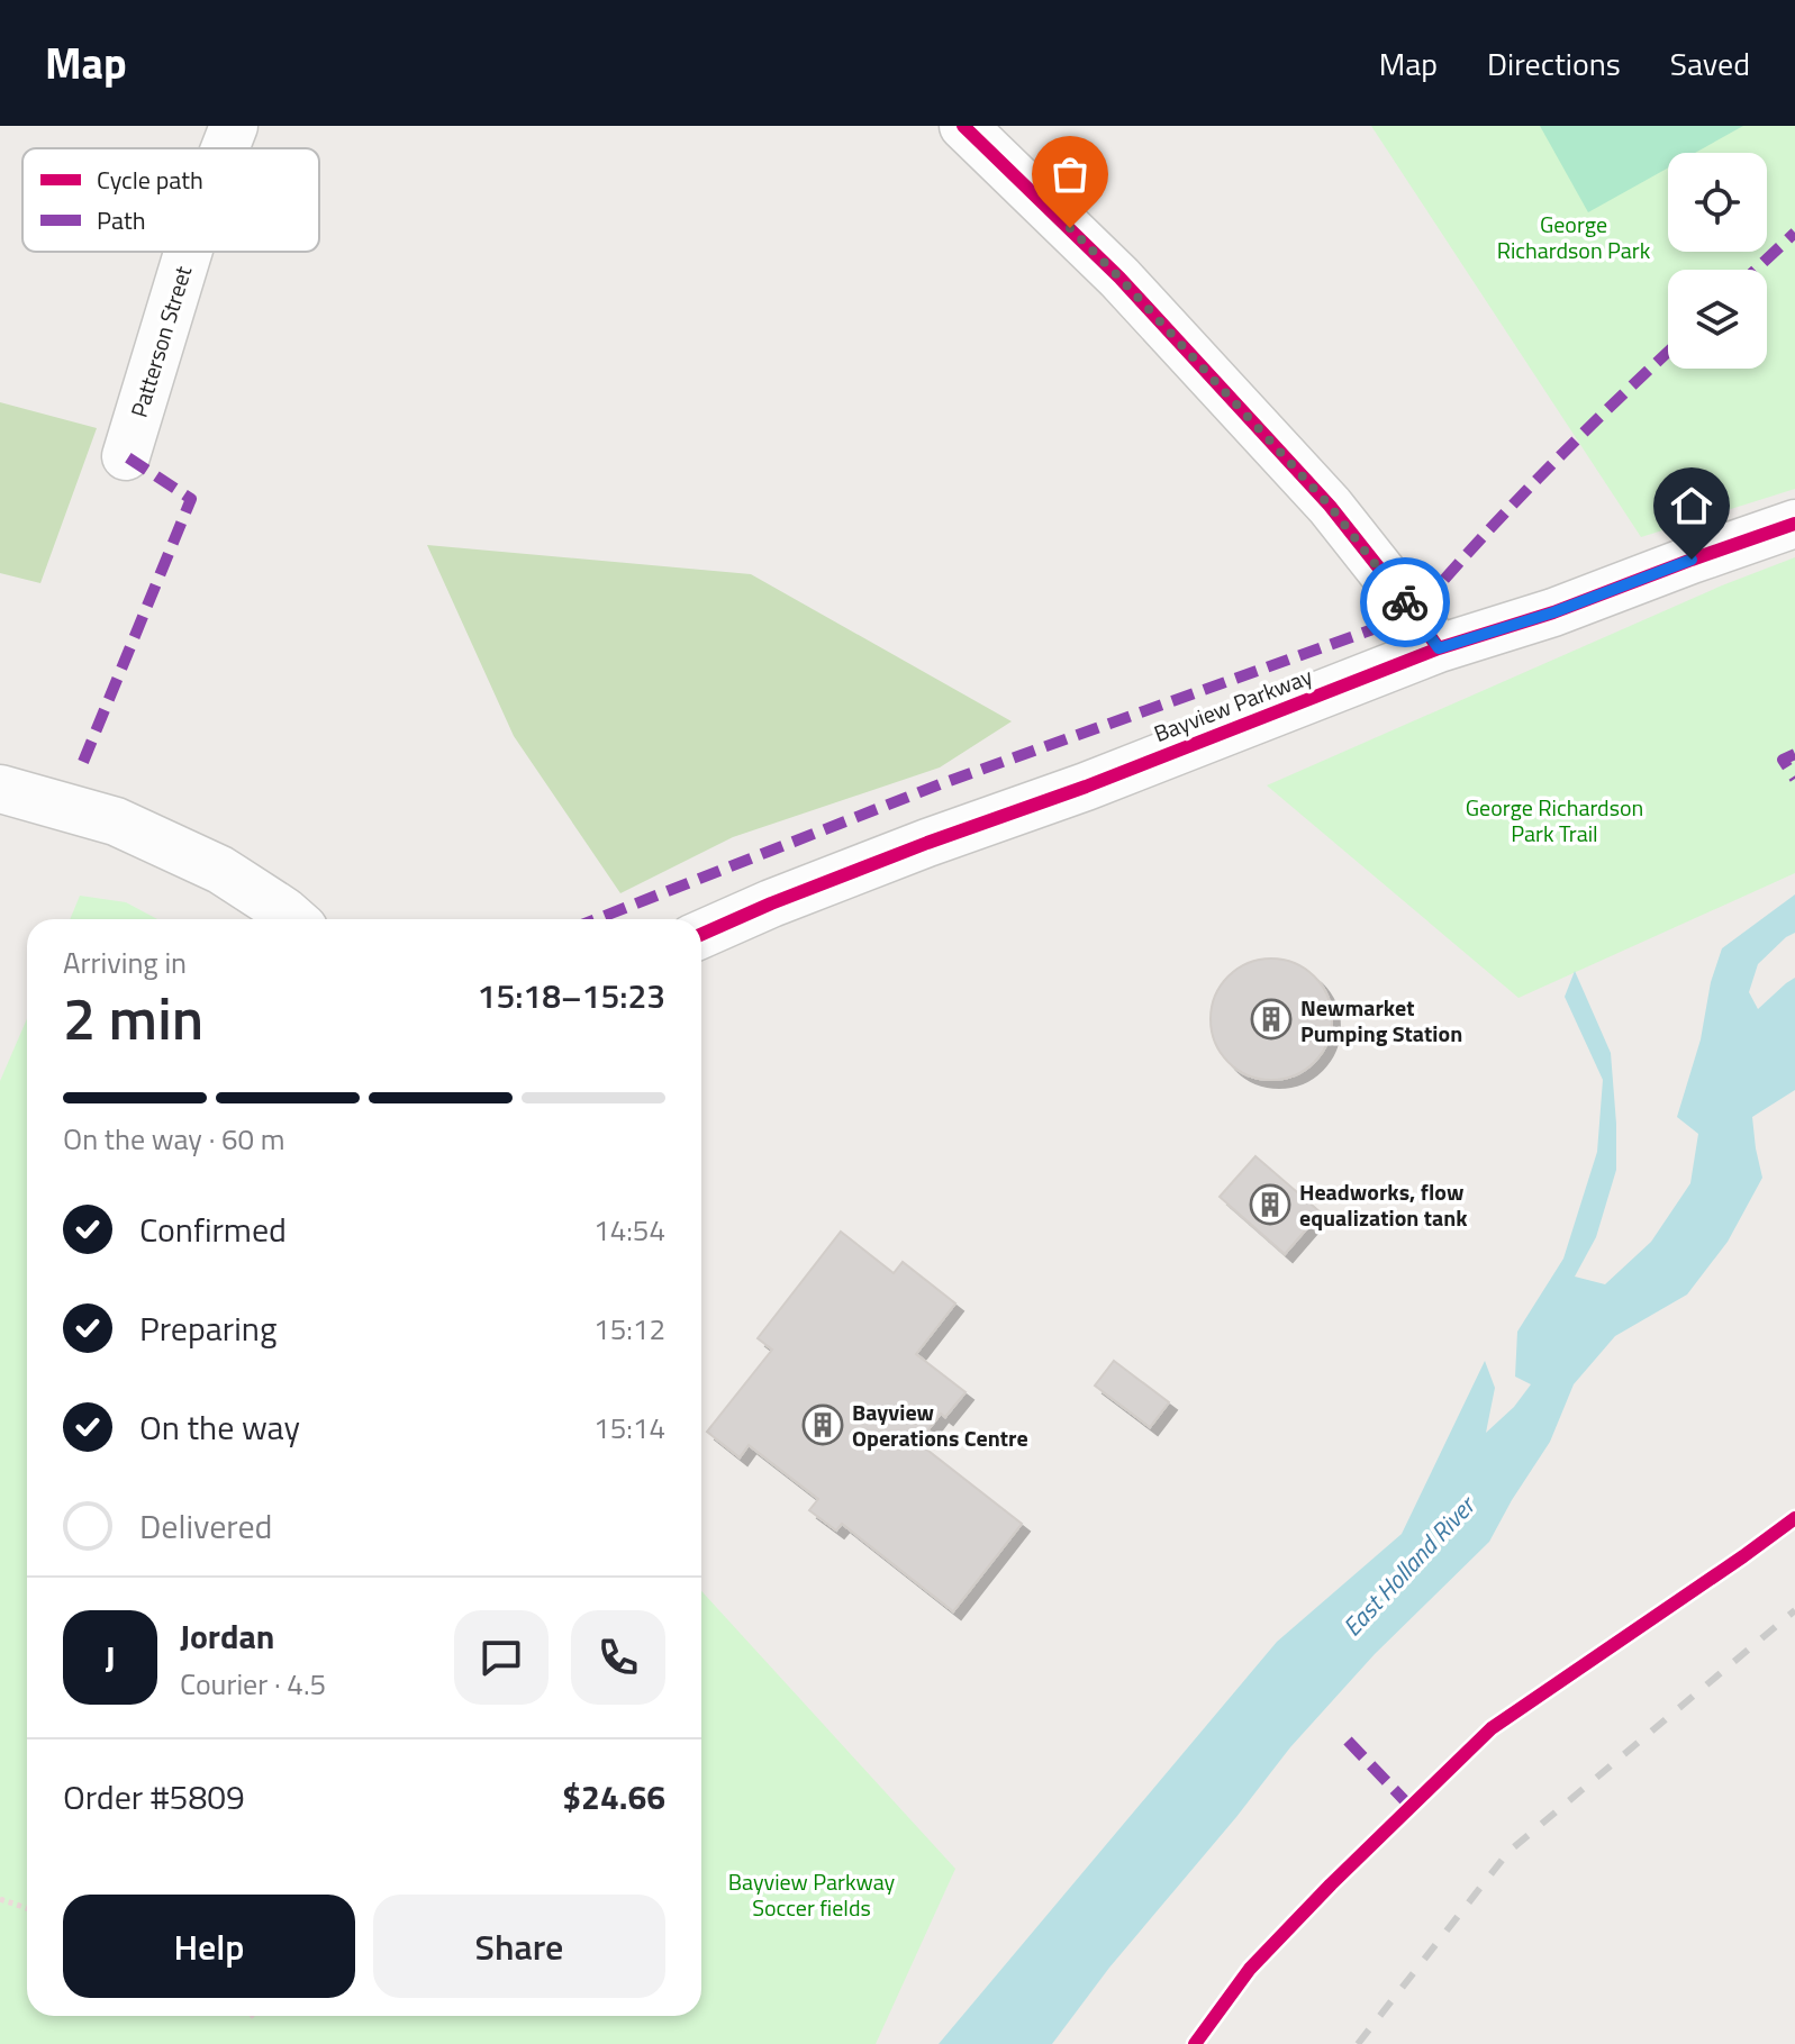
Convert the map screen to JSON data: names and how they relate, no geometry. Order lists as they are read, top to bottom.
{
  "streets": {
    "street": ["Patterson Street", "Bayview Parkway"]
  },
  "water": ["East Holland River"],
  "parks": ["George Richardson Park", "George Richardson Park Trail", "Bayview Parkway Soccer fields"],
  "places": {
    "building": ["Newmarket Pumping Station", "Headworks, flow equalization tank", "Bayview Operations Centre"]
  },
  "legend": ["Cycle path", "Path"],
  "page": {
    "header": "Map",
    "nav": ["Map", "Directions", "Saved"],
    "heading": ["2 min", "Arriving in", "15:18–15:23"],
    "panel": [
      "Jordan",
      "Courier · 4.5",
      "Order #5809",
      "$24.66"
    ],
    "bar": "On the way · 60 m",
    "list": [
      ["Confirmed", "14:54"],
      ["Preparing", "15:12"],
      ["On the way", "15:14"],
      "Delivered"
    ],
    "round": "J",
    "buttons": ["Help", "Share"]
  }
}
